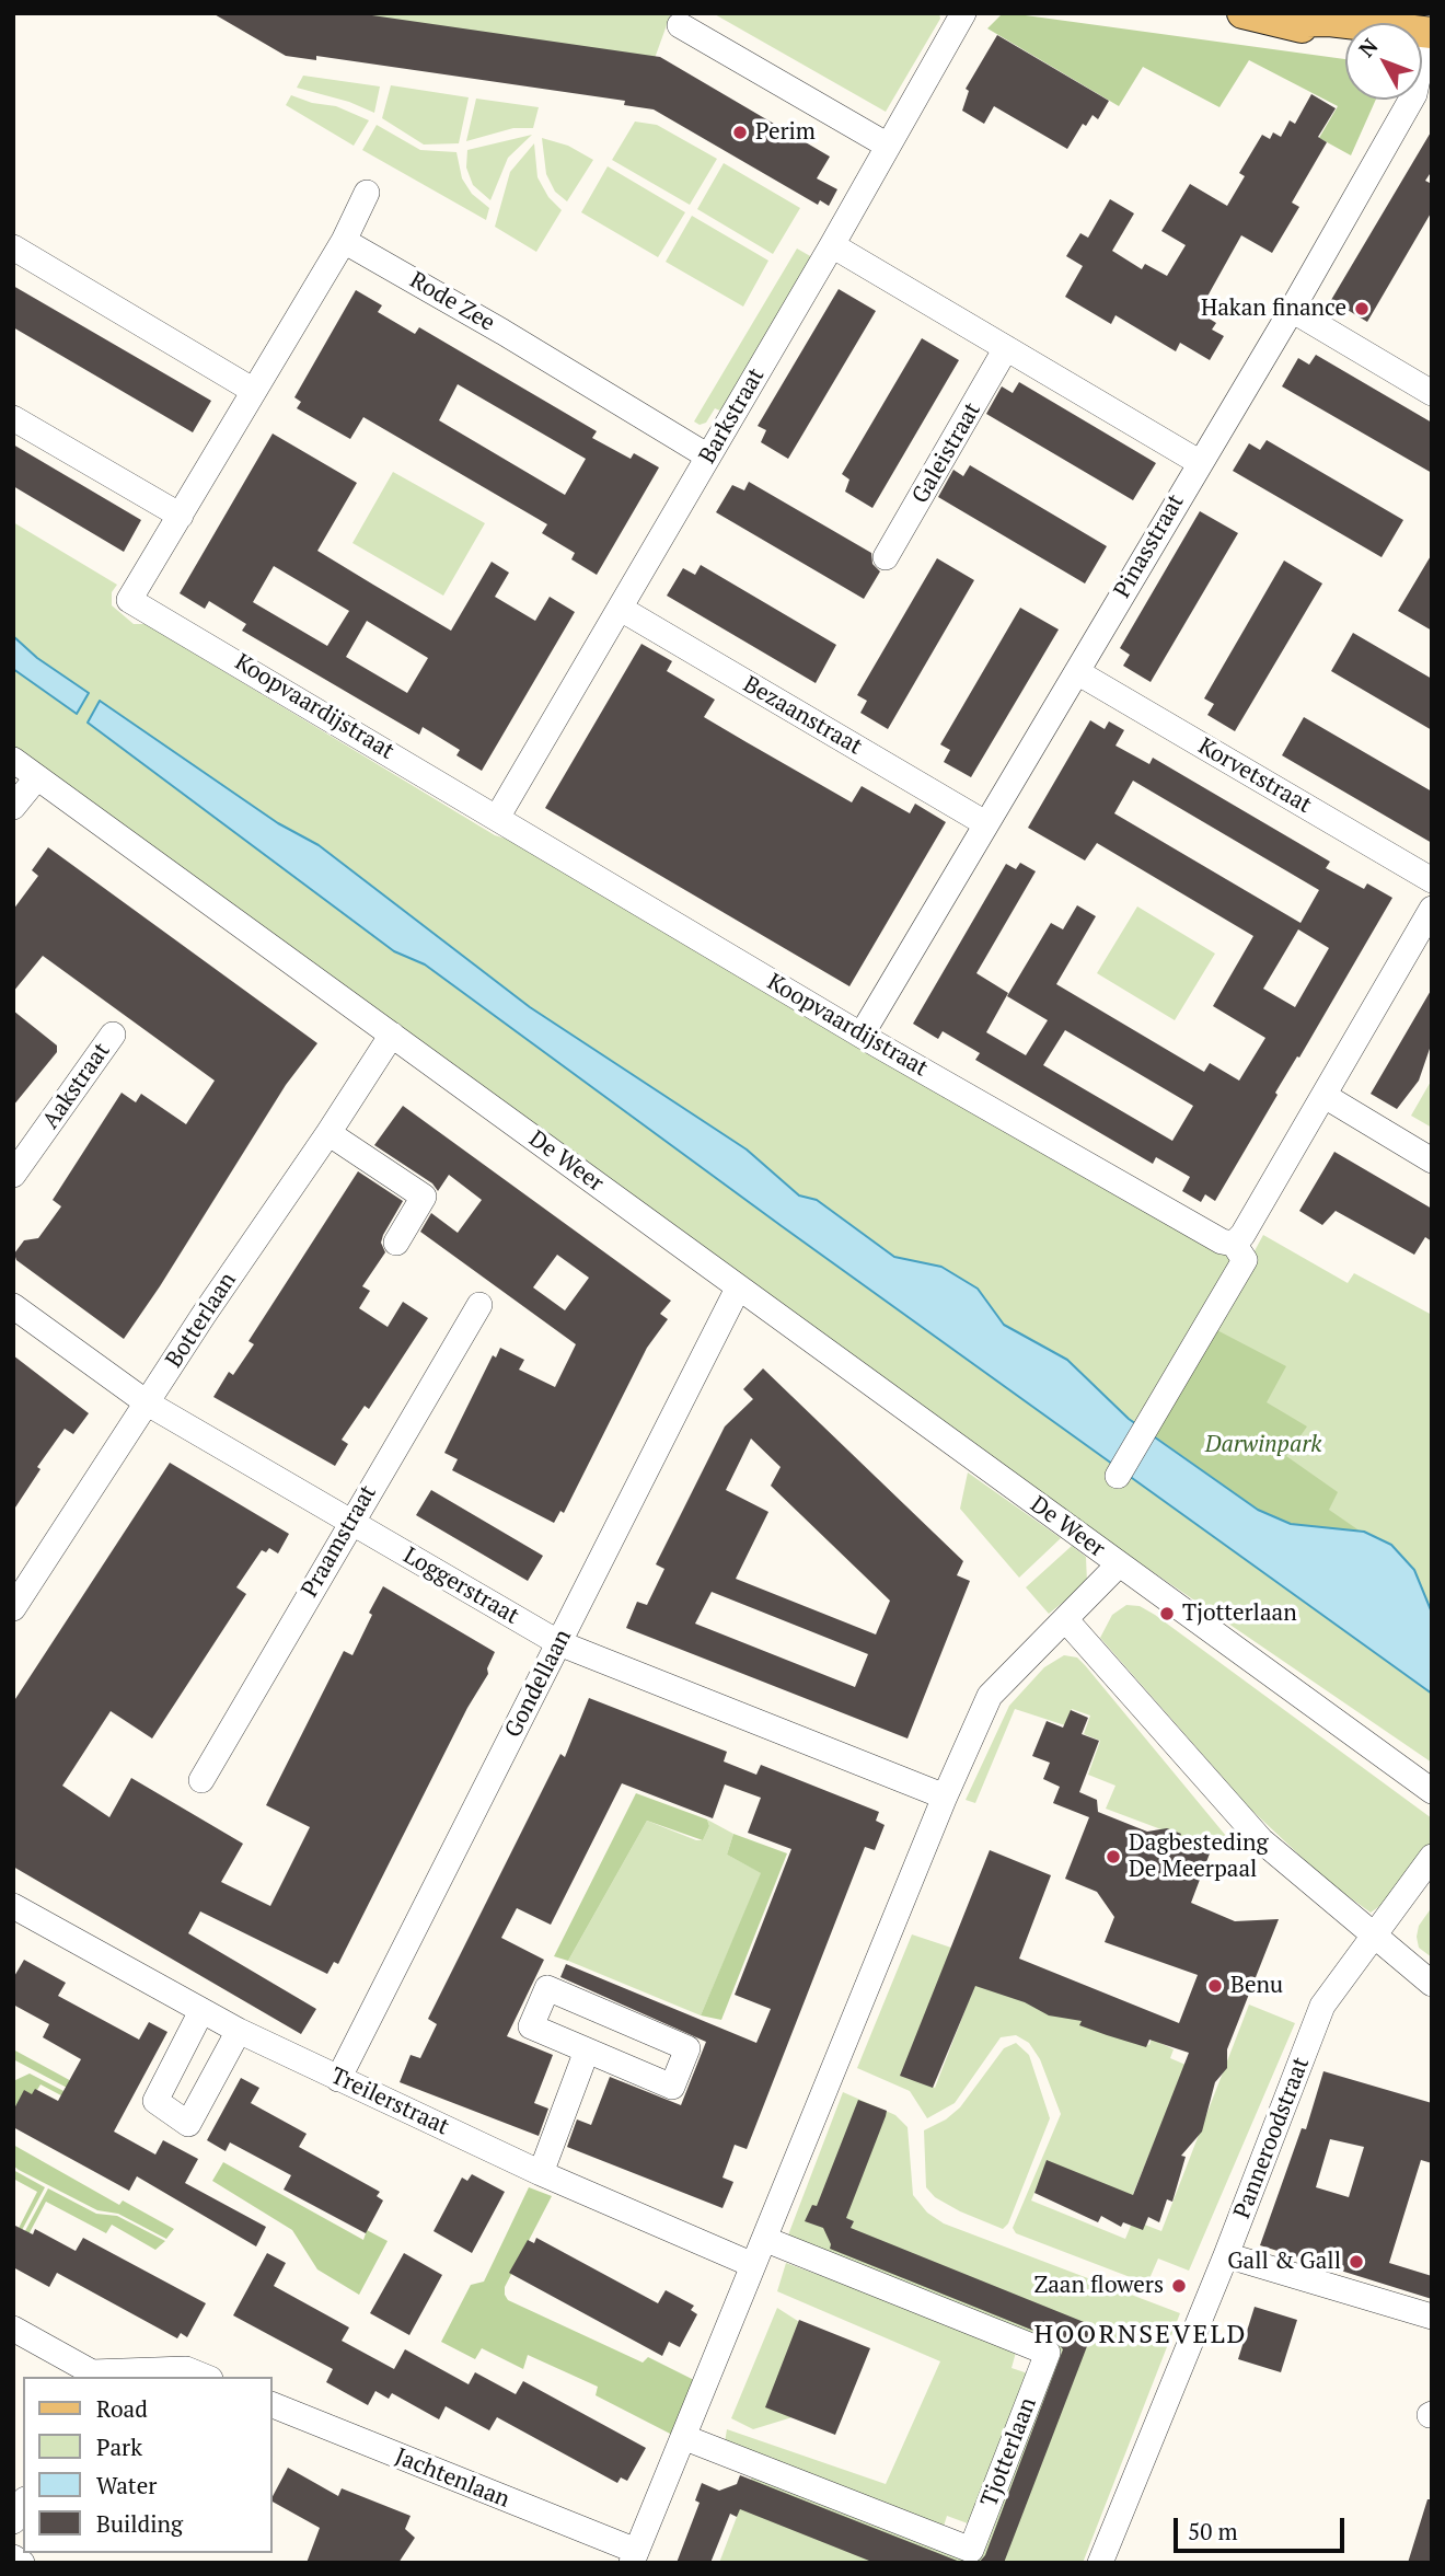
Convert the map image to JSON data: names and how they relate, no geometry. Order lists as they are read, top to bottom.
{
  "streets": {
    "street": [
      "Rode Zee",
      "Barkstraat",
      "Galeistraat",
      "Pinasstraat",
      "Koopvaardijstraat",
      "Bezaanstraat",
      "Korvetstraat",
      "Aakstraat",
      "De Weer",
      "Botterlaan",
      "Praamstraat",
      "Loggerstraat",
      "Gondellaan",
      "Treilerstraat",
      "Panneroodstraat",
      "Tjotterlaan",
      "Jachtenlaan"
    ]
  },
  "crossings": [
    ["Rode Zee", "Barkstraat"],
    ["Barkstraat", "Koopvaardijstraat"],
    ["Barkstraat", "Bezaanstraat"],
    ["Pinasstraat", "Koopvaardijstraat"],
    ["Pinasstraat", "Bezaanstraat"],
    ["Pinasstraat", "Korvetstraat"],
    ["De Weer", "Botterlaan"],
    ["De Weer", "Gondellaan"],
    ["Botterlaan", "Loggerstraat"],
    ["Praamstraat", "Loggerstraat"],
    ["Loggerstraat", "Gondellaan"],
    ["Gondellaan", "Treilerstraat"]
  ],
  "districts": ["HOORNSEVELD"],
  "parks": ["Darwinpark"],
  "places": [
    "Perim",
    "Hakan finance",
    "Tjotterlaan",
    "Dagbesteding De Meerpaal",
    "Benu",
    "Gall & Gall",
    "Zaan flowers"
  ],
  "legend": [
    "Road",
    "Park",
    "Water",
    "Building"
  ],
  "scale_bar": "50 m",
  "north": "top left"
}
